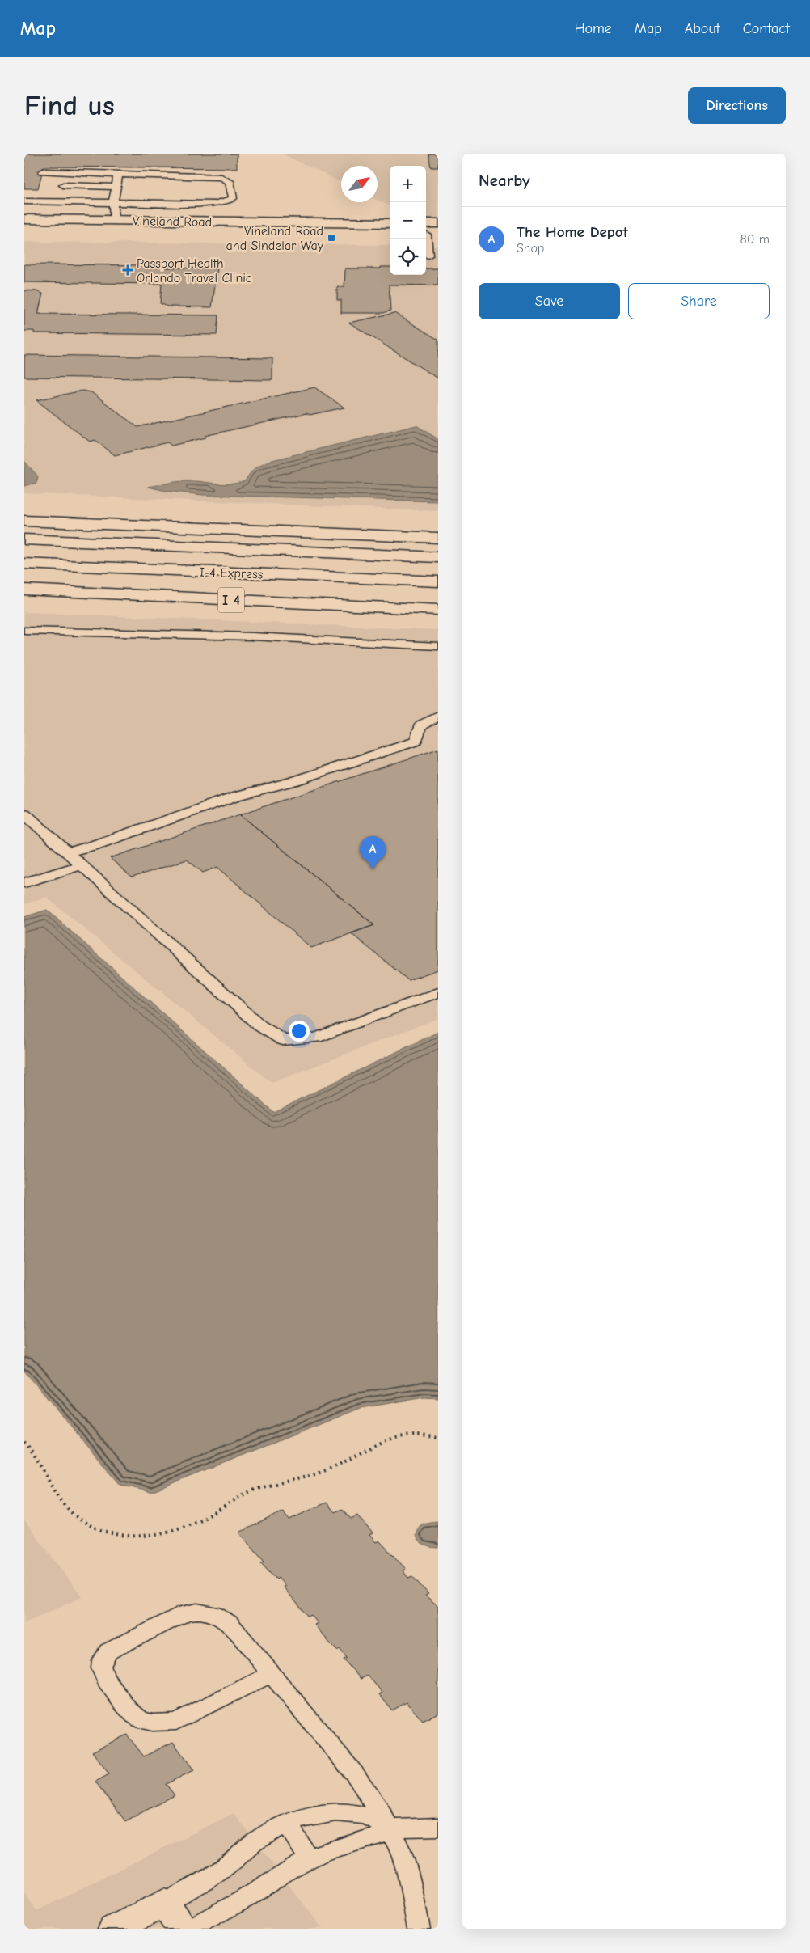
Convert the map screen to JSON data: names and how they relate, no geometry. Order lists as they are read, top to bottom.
{
  "streets": {
    "main road": ["Vineland Road", "I-4 Express", "I 4"]
  },
  "places": {
    "transit": ["Vineland Road and Sindelar Way"],
    "health": ["Passport Health Orlando Travel Clinic"]
  },
  "north": "top right",
  "page": {
    "header": "Map",
    "nav": [
      "Home",
      "Map",
      "About",
      "Contact"
    ],
    "buttons": [
      "Directions",
      ["Save", "Share"]
    ],
    "title": "Find us",
    "heading": "Nearby",
    "map_buttons": ["+", "−"],
    "list": [
      {
        "mark": "A",
        "name": "The Home Depot",
        "note": "Shop",
        "value": "80 m"
      }
    ],
    "pins": "A"
  }
}
